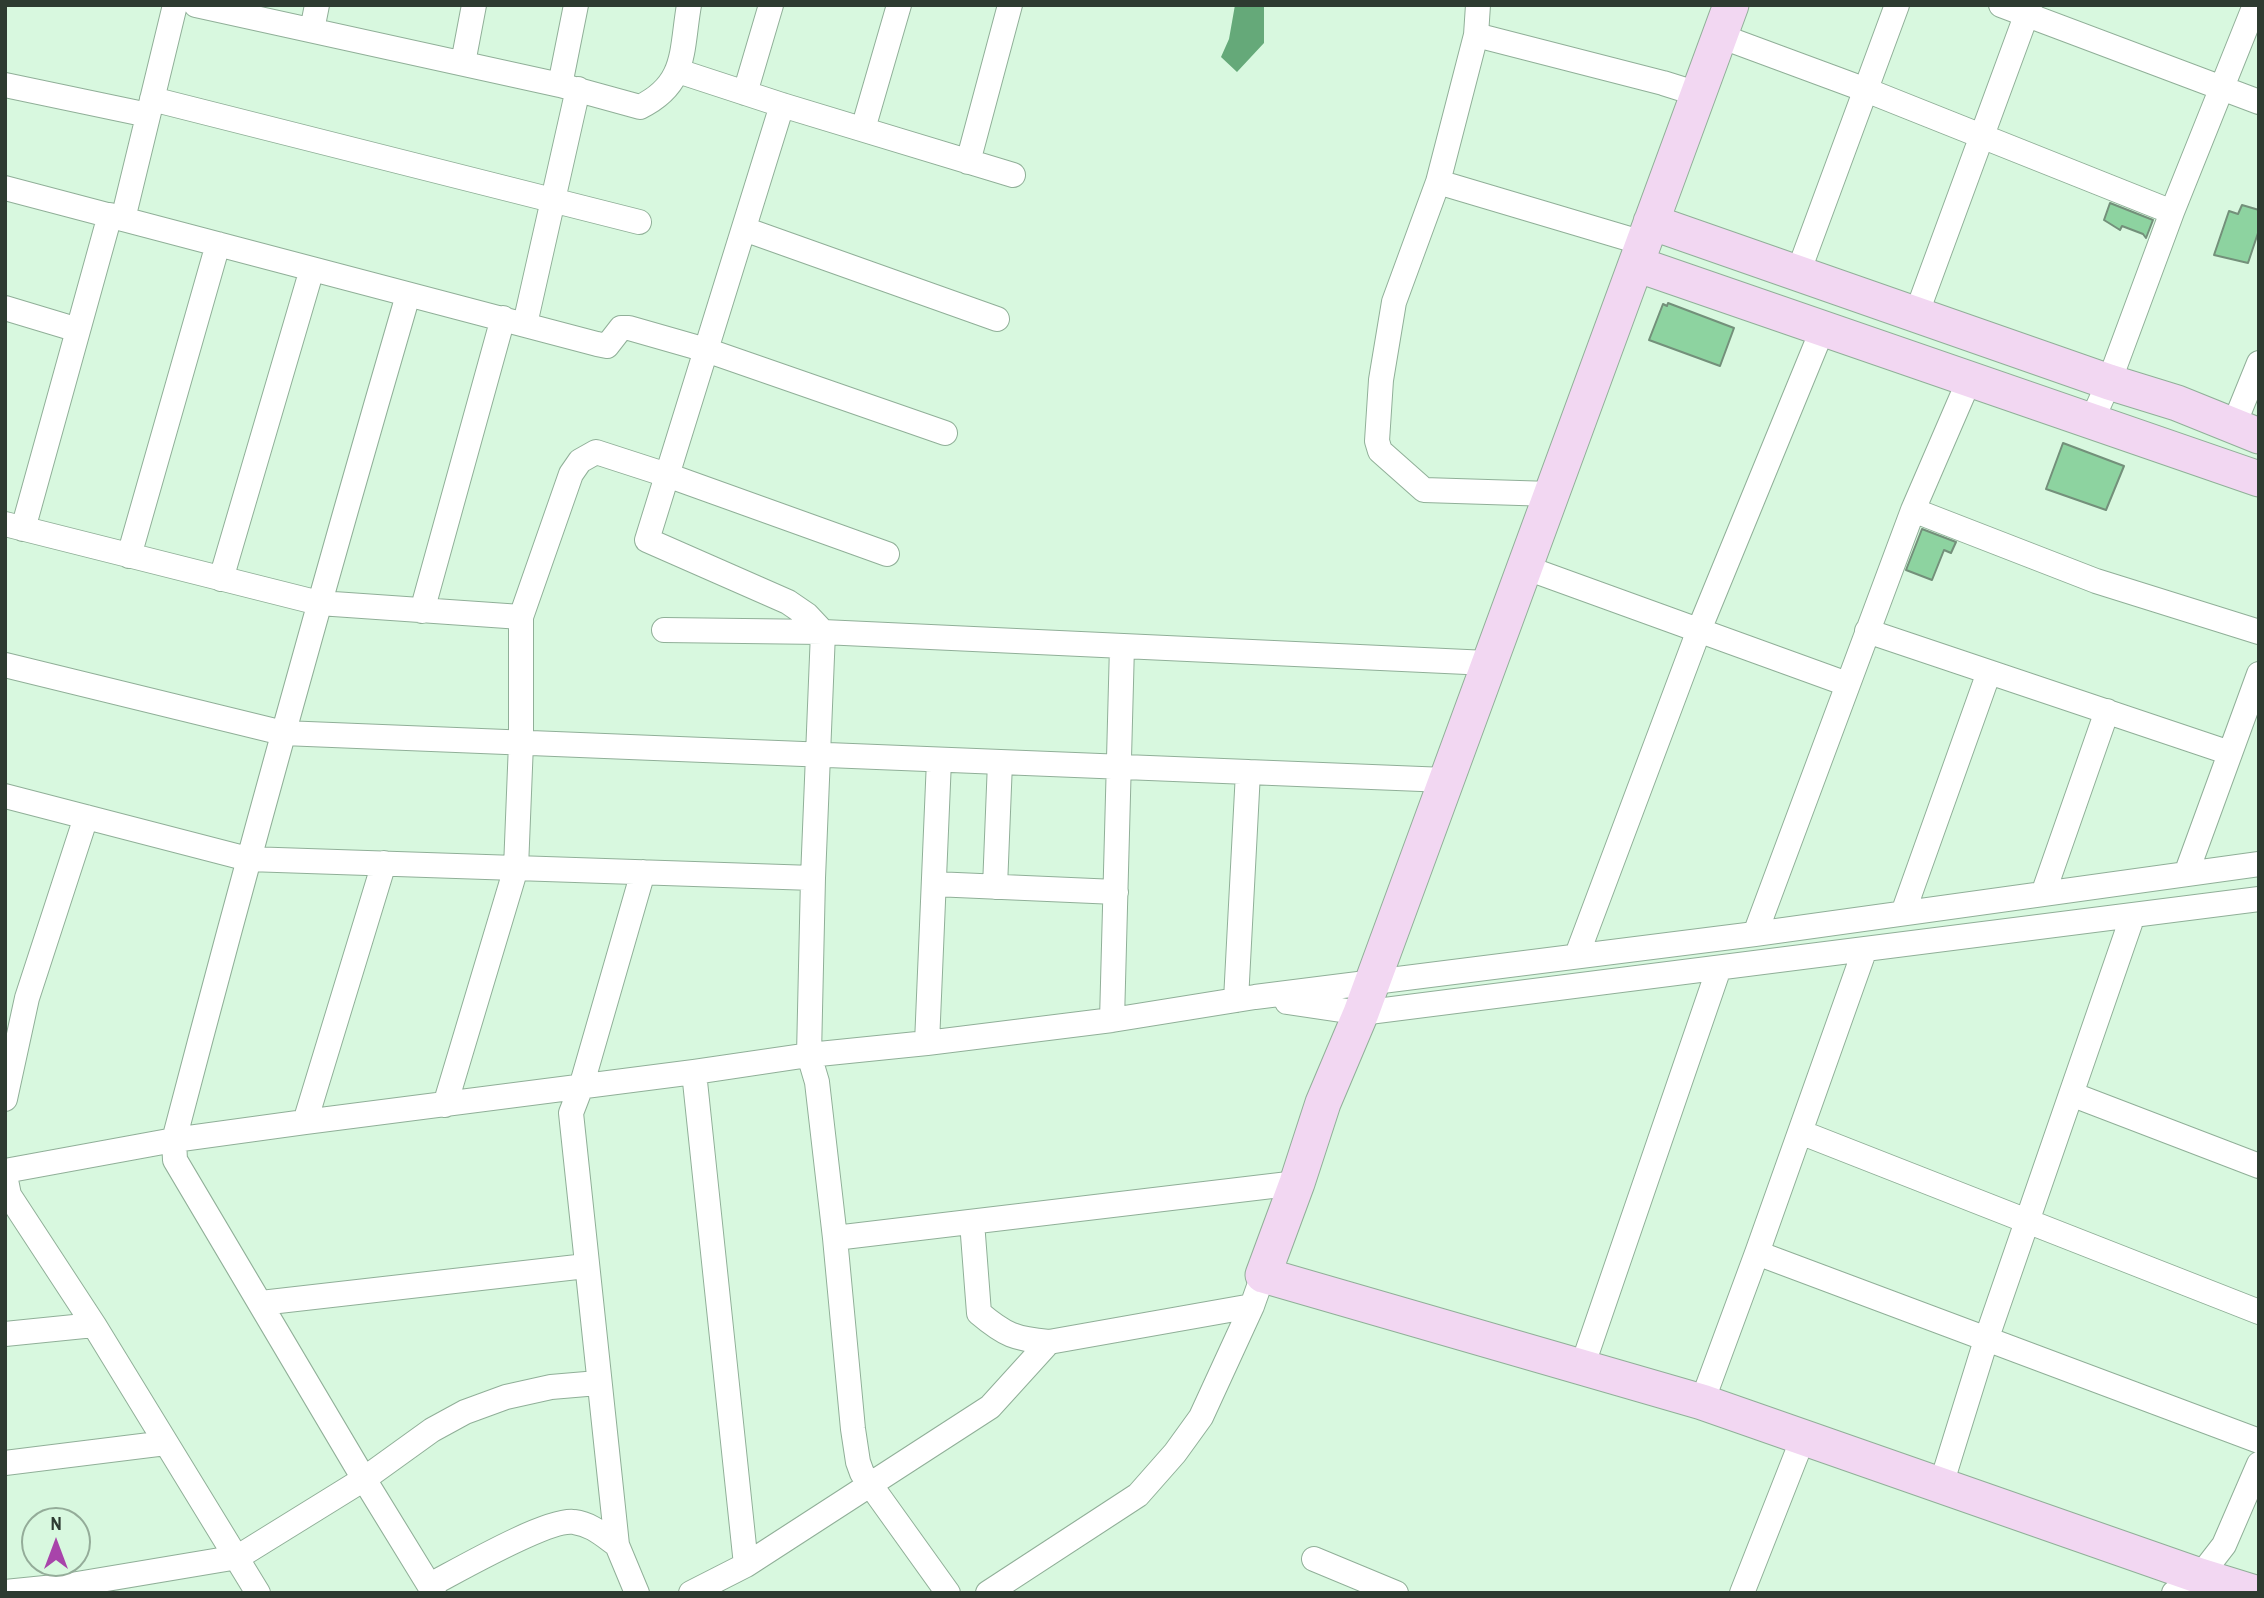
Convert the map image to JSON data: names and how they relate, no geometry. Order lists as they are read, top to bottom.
{
  "north": "top"
}
